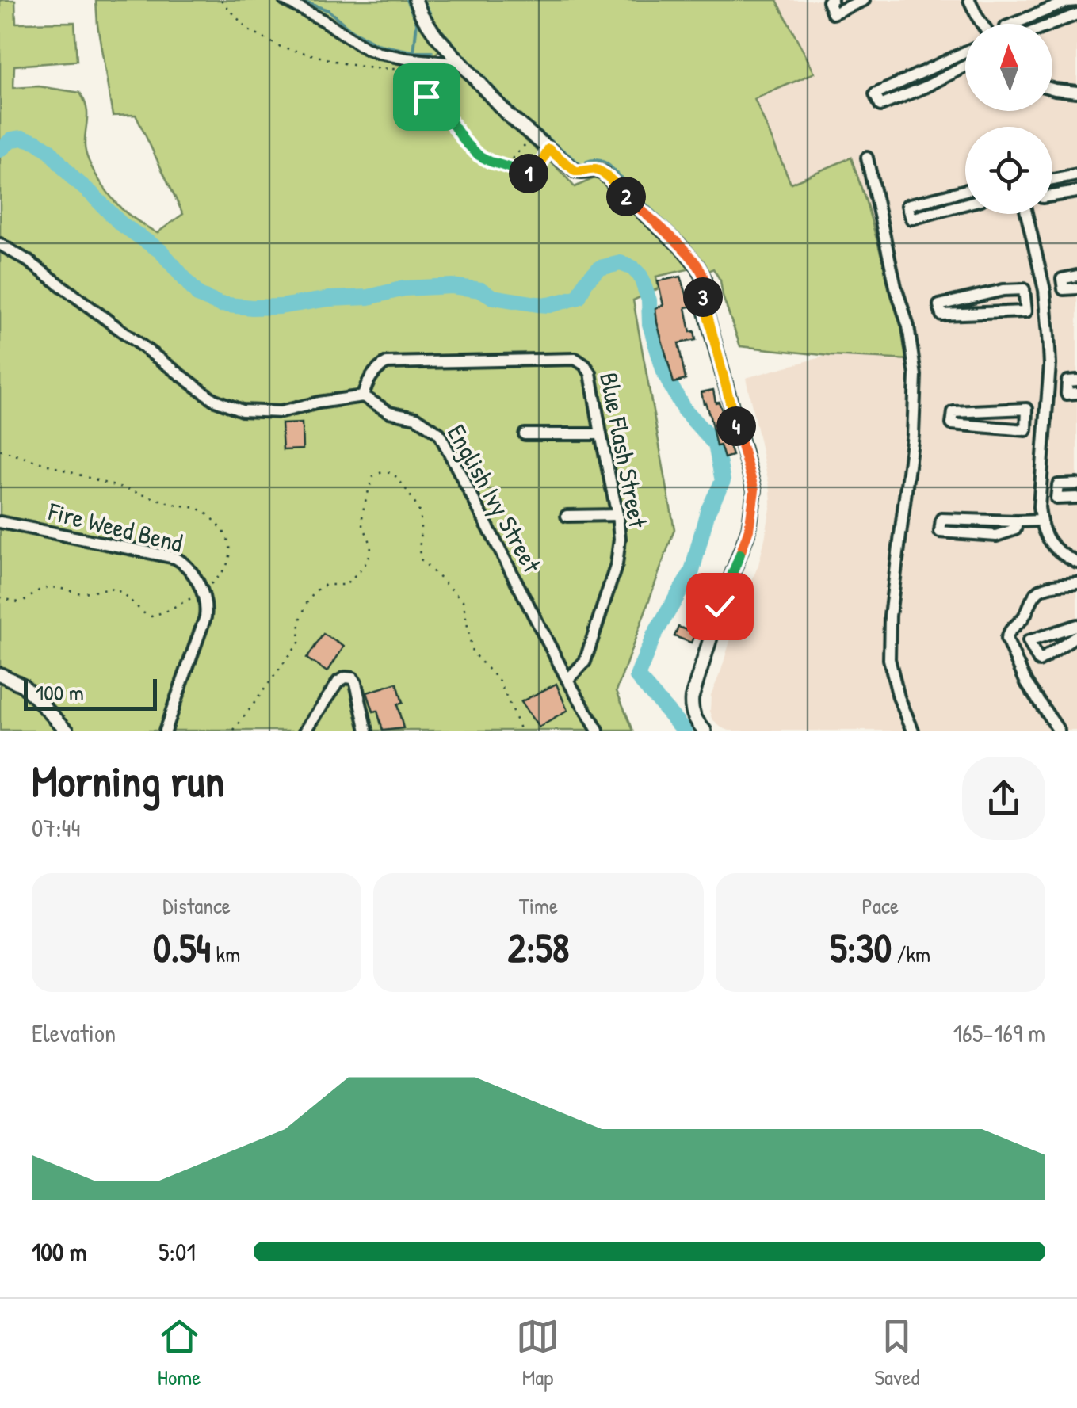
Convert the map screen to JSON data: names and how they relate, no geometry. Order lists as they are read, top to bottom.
{
  "streets": {
    "street": ["Blue Flash Street", "English Ivy Street", "Fire Weed Bend"]
  },
  "crossings": [
    ["Blue Flash Street", "English Ivy Street"]
  ],
  "scale_bar": "100 m",
  "north": "top",
  "page": {
    "pins": [
      "1",
      "2",
      "3",
      "4"
    ],
    "scale": "100 m",
    "heading": ["Morning run", "07:44"],
    "stats": [
      ["Distance", "0.54 km"],
      ["Time", "2:58"],
      ["Pace", "5:30 /km"]
    ],
    "chart": ["Elevation", "165–169 m"],
    "list": [
      {
        "name": "100 m",
        "note": "5:01"
      }
    ],
    "tabs": ["Home", "Map", "Saved"]
  }
}
